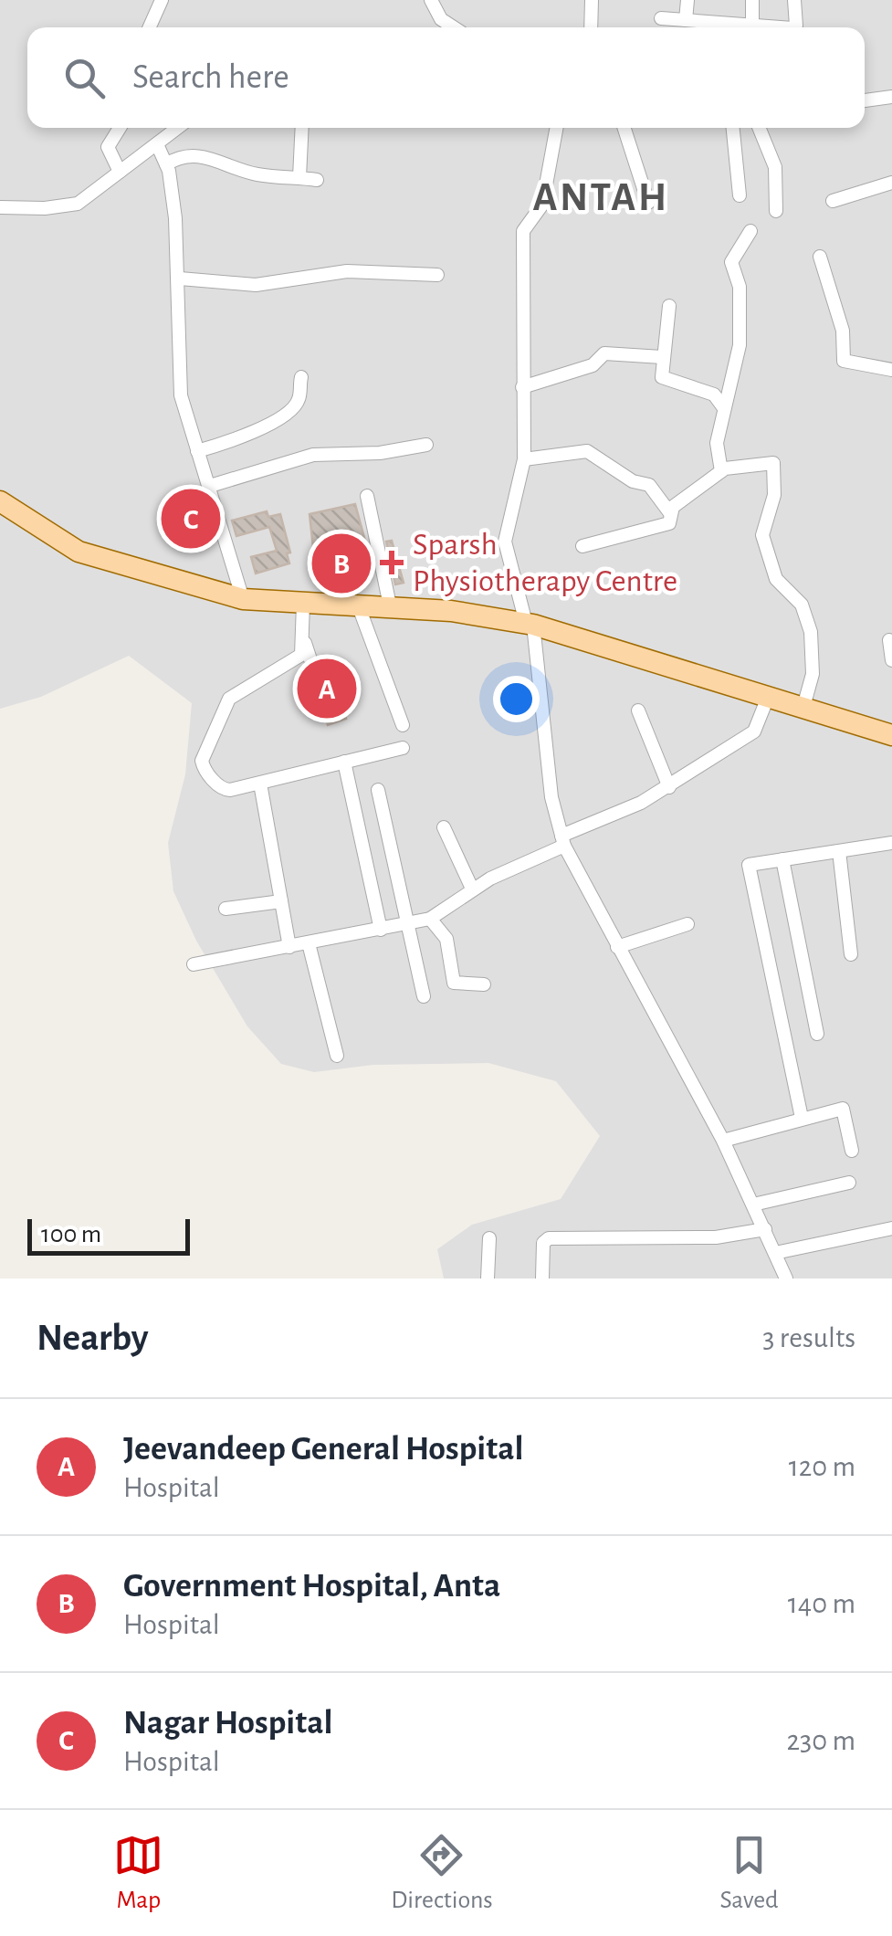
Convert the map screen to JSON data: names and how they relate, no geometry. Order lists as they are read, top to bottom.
{
  "districts": ["ANTAH"],
  "places": {
    "health": ["Sparsh Physiotherapy Centre"]
  },
  "scale_bar": "100 m",
  "page": {
    "search": "Search here",
    "pins": ["C", "B", "A"],
    "scale": "100 m",
    "heading": ["Nearby", "3 results"],
    "list": [
      {
        "mark": "A",
        "name": "Jeevandeep General Hospital",
        "note": "Hospital",
        "value": "120 m"
      },
      {
        "mark": "B",
        "name": "Government Hospital, Anta",
        "note": "Hospital",
        "value": "140 m"
      },
      {
        "mark": "C",
        "name": "Nagar Hospital",
        "note": "Hospital",
        "value": "230 m"
      }
    ],
    "nav": ["Map", "Directions", "Saved"]
  }
}
